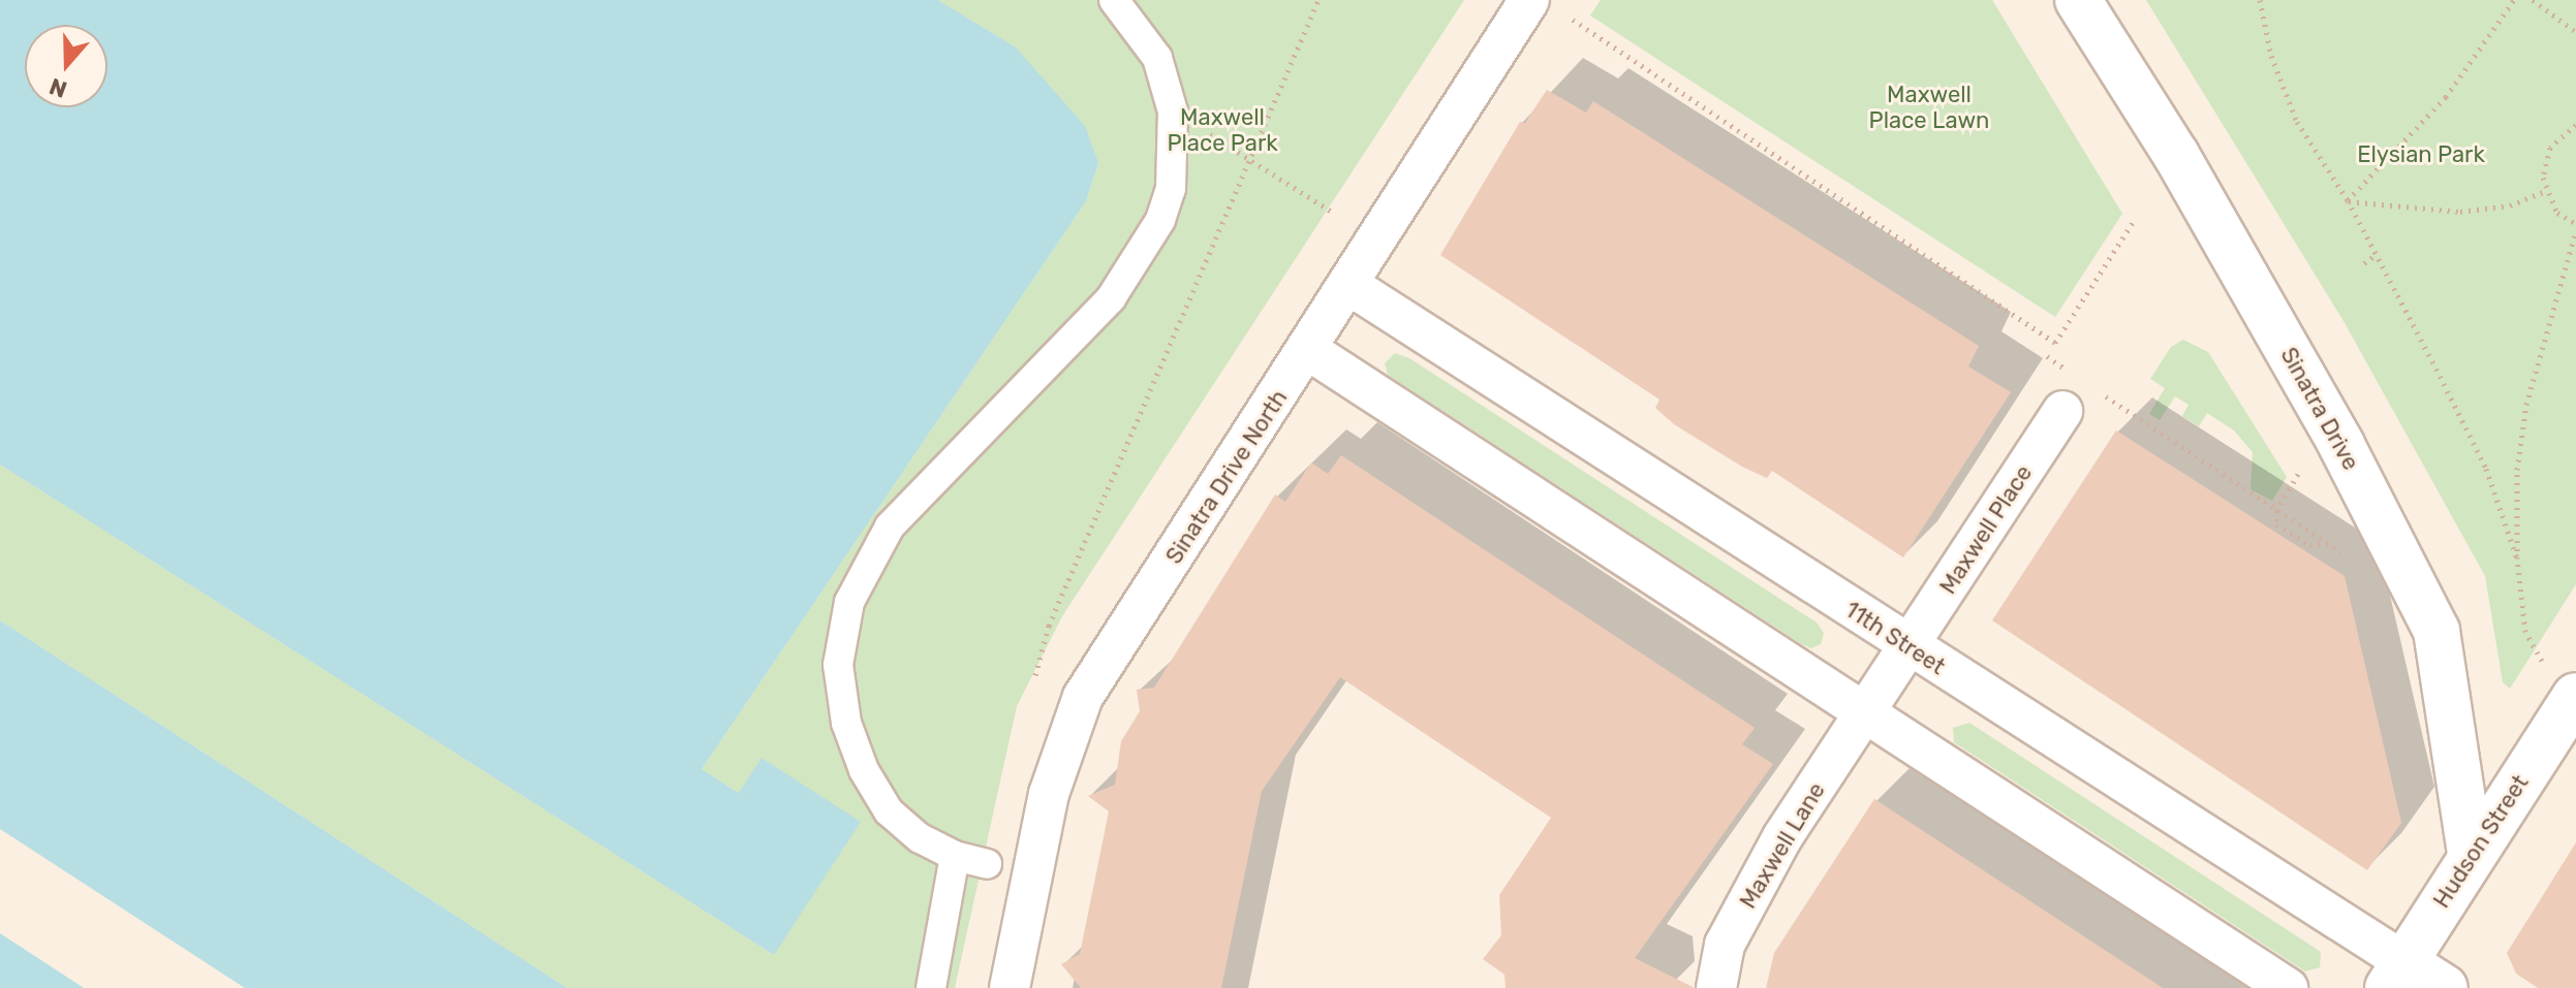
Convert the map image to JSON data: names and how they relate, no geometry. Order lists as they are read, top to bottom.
{
  "streets": {
    "street": [
      "Sinatra Drive",
      "Sinatra Drive North",
      "Maxwell Place",
      "11th Street",
      "Hudson Street",
      "Maxwell Lane"
    ]
  },
  "crossings": [
    ["Sinatra Drive", "Hudson Street"],
    ["Sinatra Drive North", "11th Street"],
    ["Maxwell Place", "11th Street"],
    ["Maxwell Place", "Maxwell Lane"],
    ["11th Street", "Hudson Street"]
  ],
  "parks": ["Maxwell Place Lawn", "Maxwell Place Park", "Elysian Park"],
  "north": "bottom"
}
